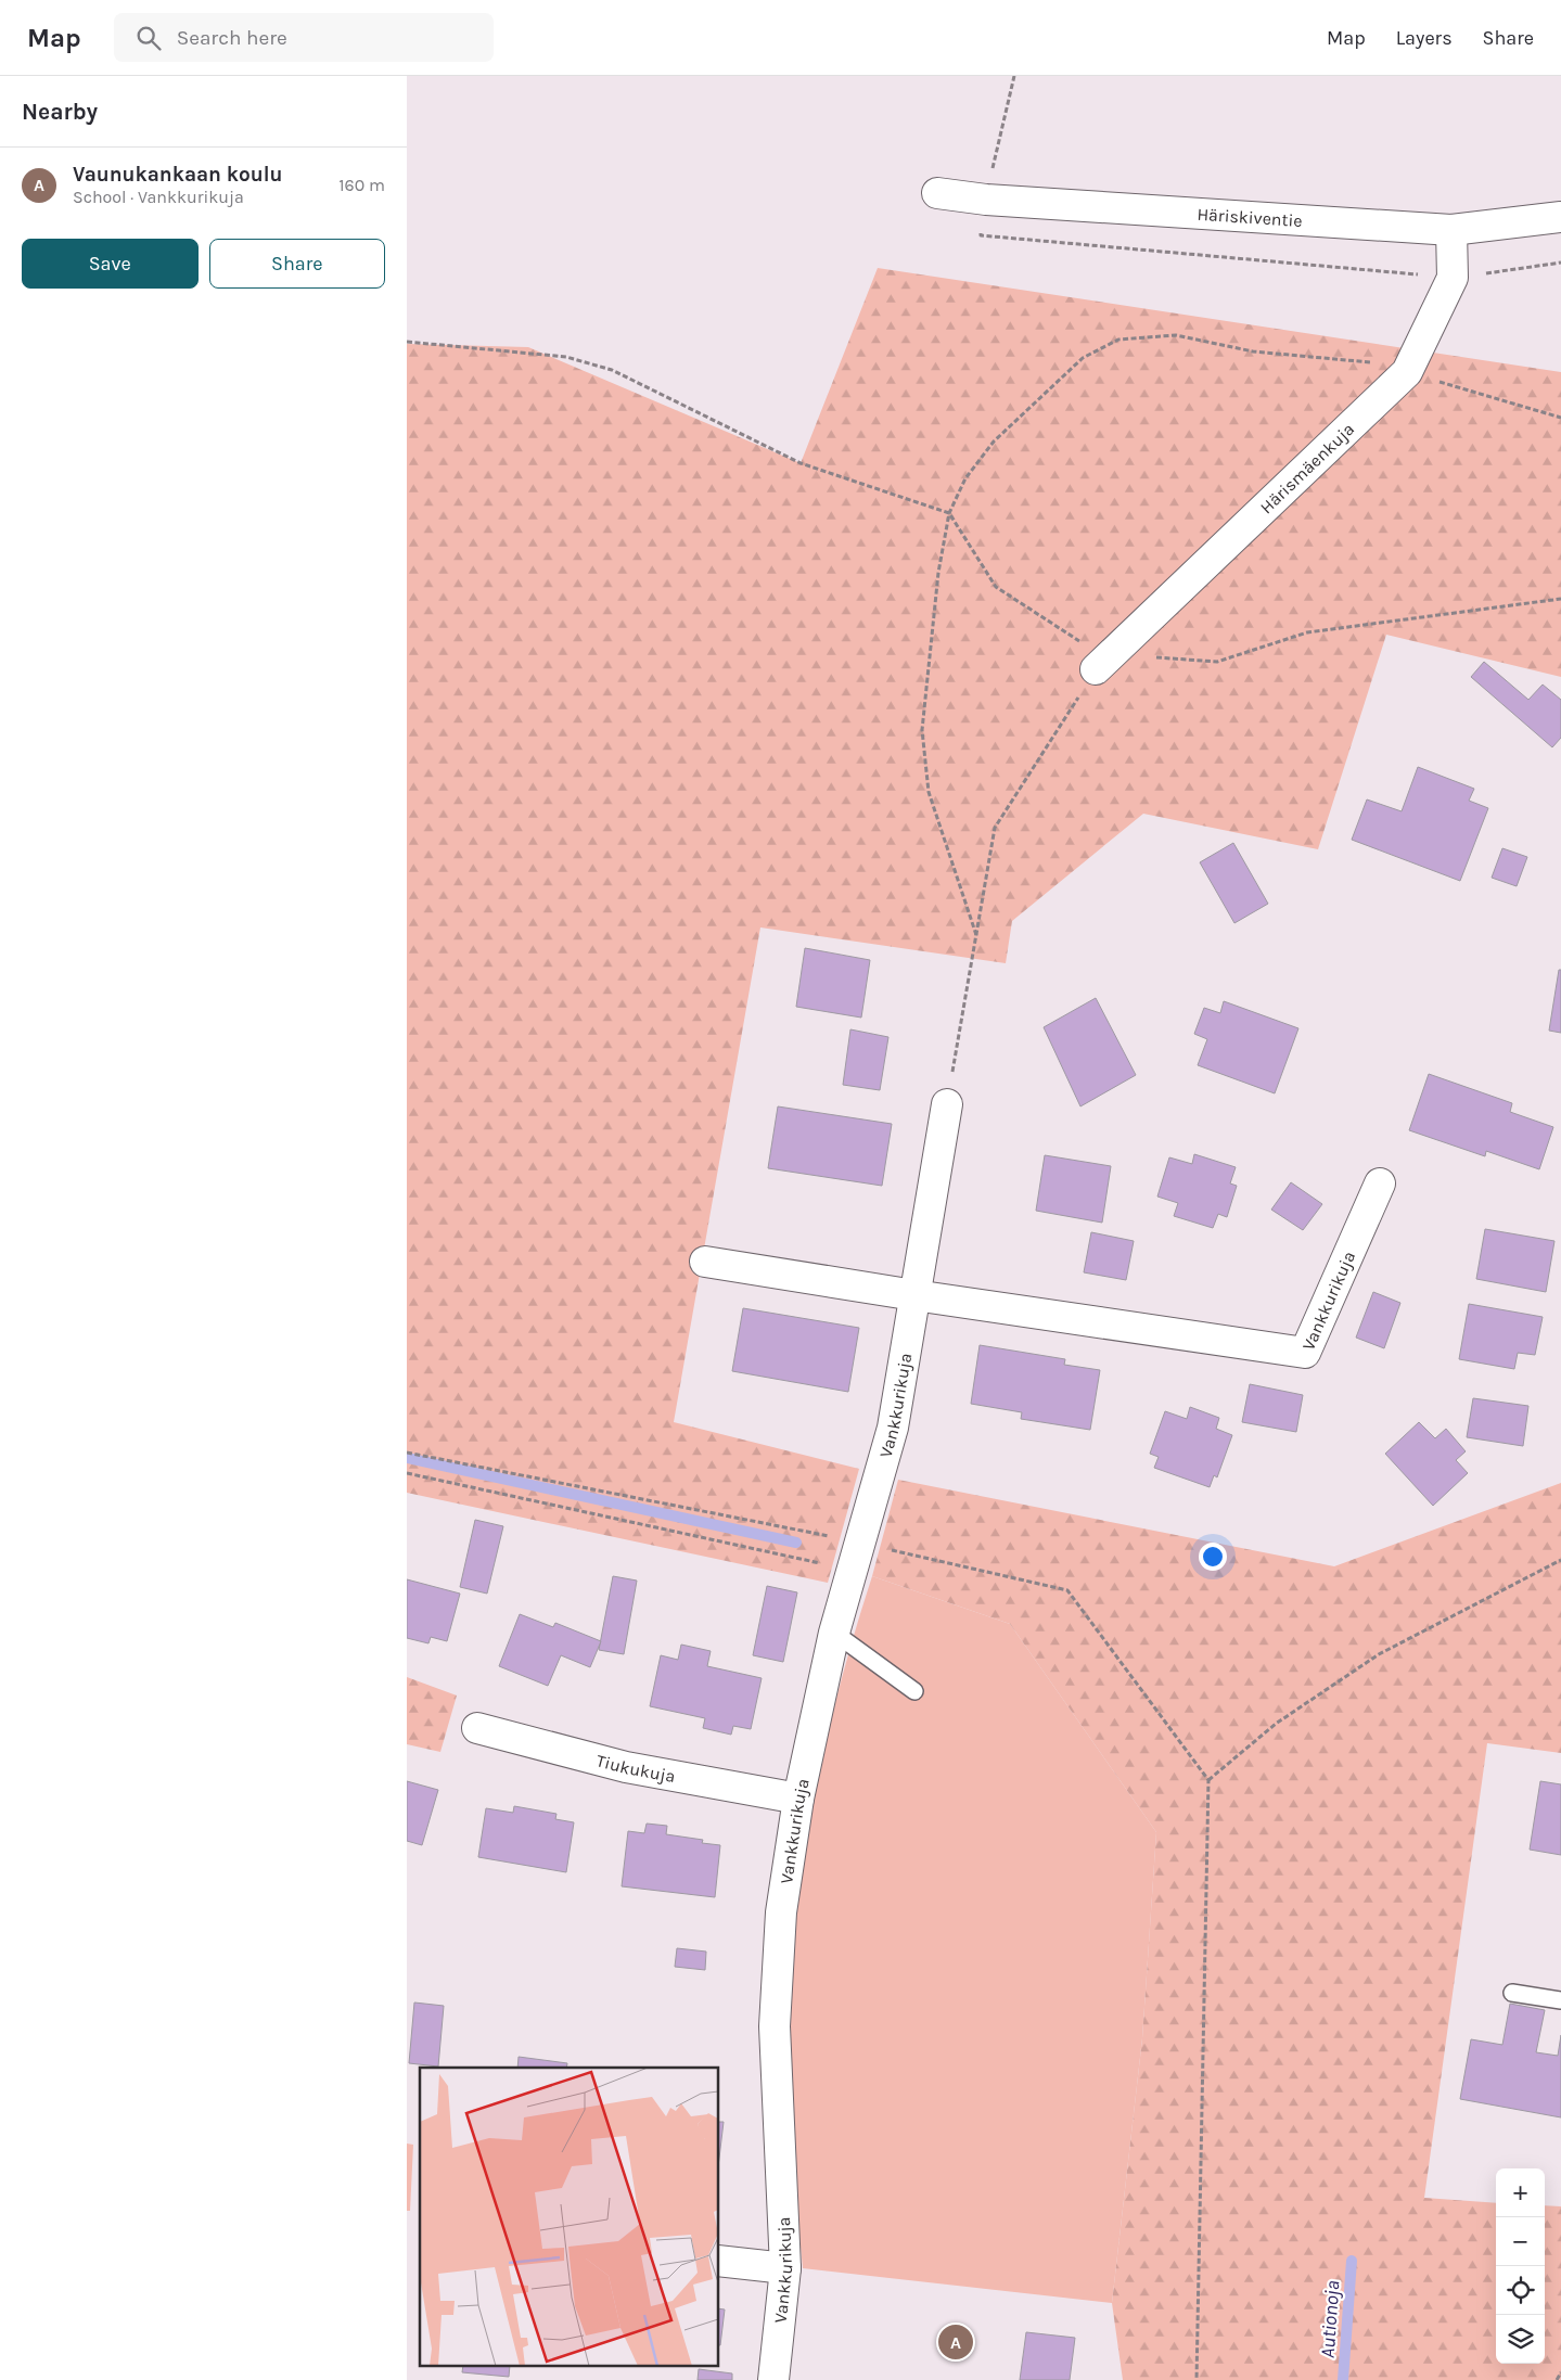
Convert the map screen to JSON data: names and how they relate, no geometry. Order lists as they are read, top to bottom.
{
  "streets": {
    "street": [
      "Häriskiventie",
      "Härismäenkuja",
      "Vankkurikuja",
      "Tiukukuja"
    ]
  },
  "crossings": [
    ["Häriskiventie", "Härismäenkuja"],
    ["Vankkurikuja", "Tiukukuja"]
  ],
  "water": ["Autionoja"],
  "page": {
    "header": "Map",
    "search": "Search here",
    "nav": ["Map", "Layers", "Share"],
    "heading": "Nearby",
    "list": [
      {
        "mark": "A",
        "name": "Vaunukankaan koulu",
        "note": "School · Vankkurikuja",
        "value": "160 m"
      }
    ],
    "buttons": ["Save", "Share"],
    "map_buttons": ["+", "−"],
    "pins": "A"
  }
}
